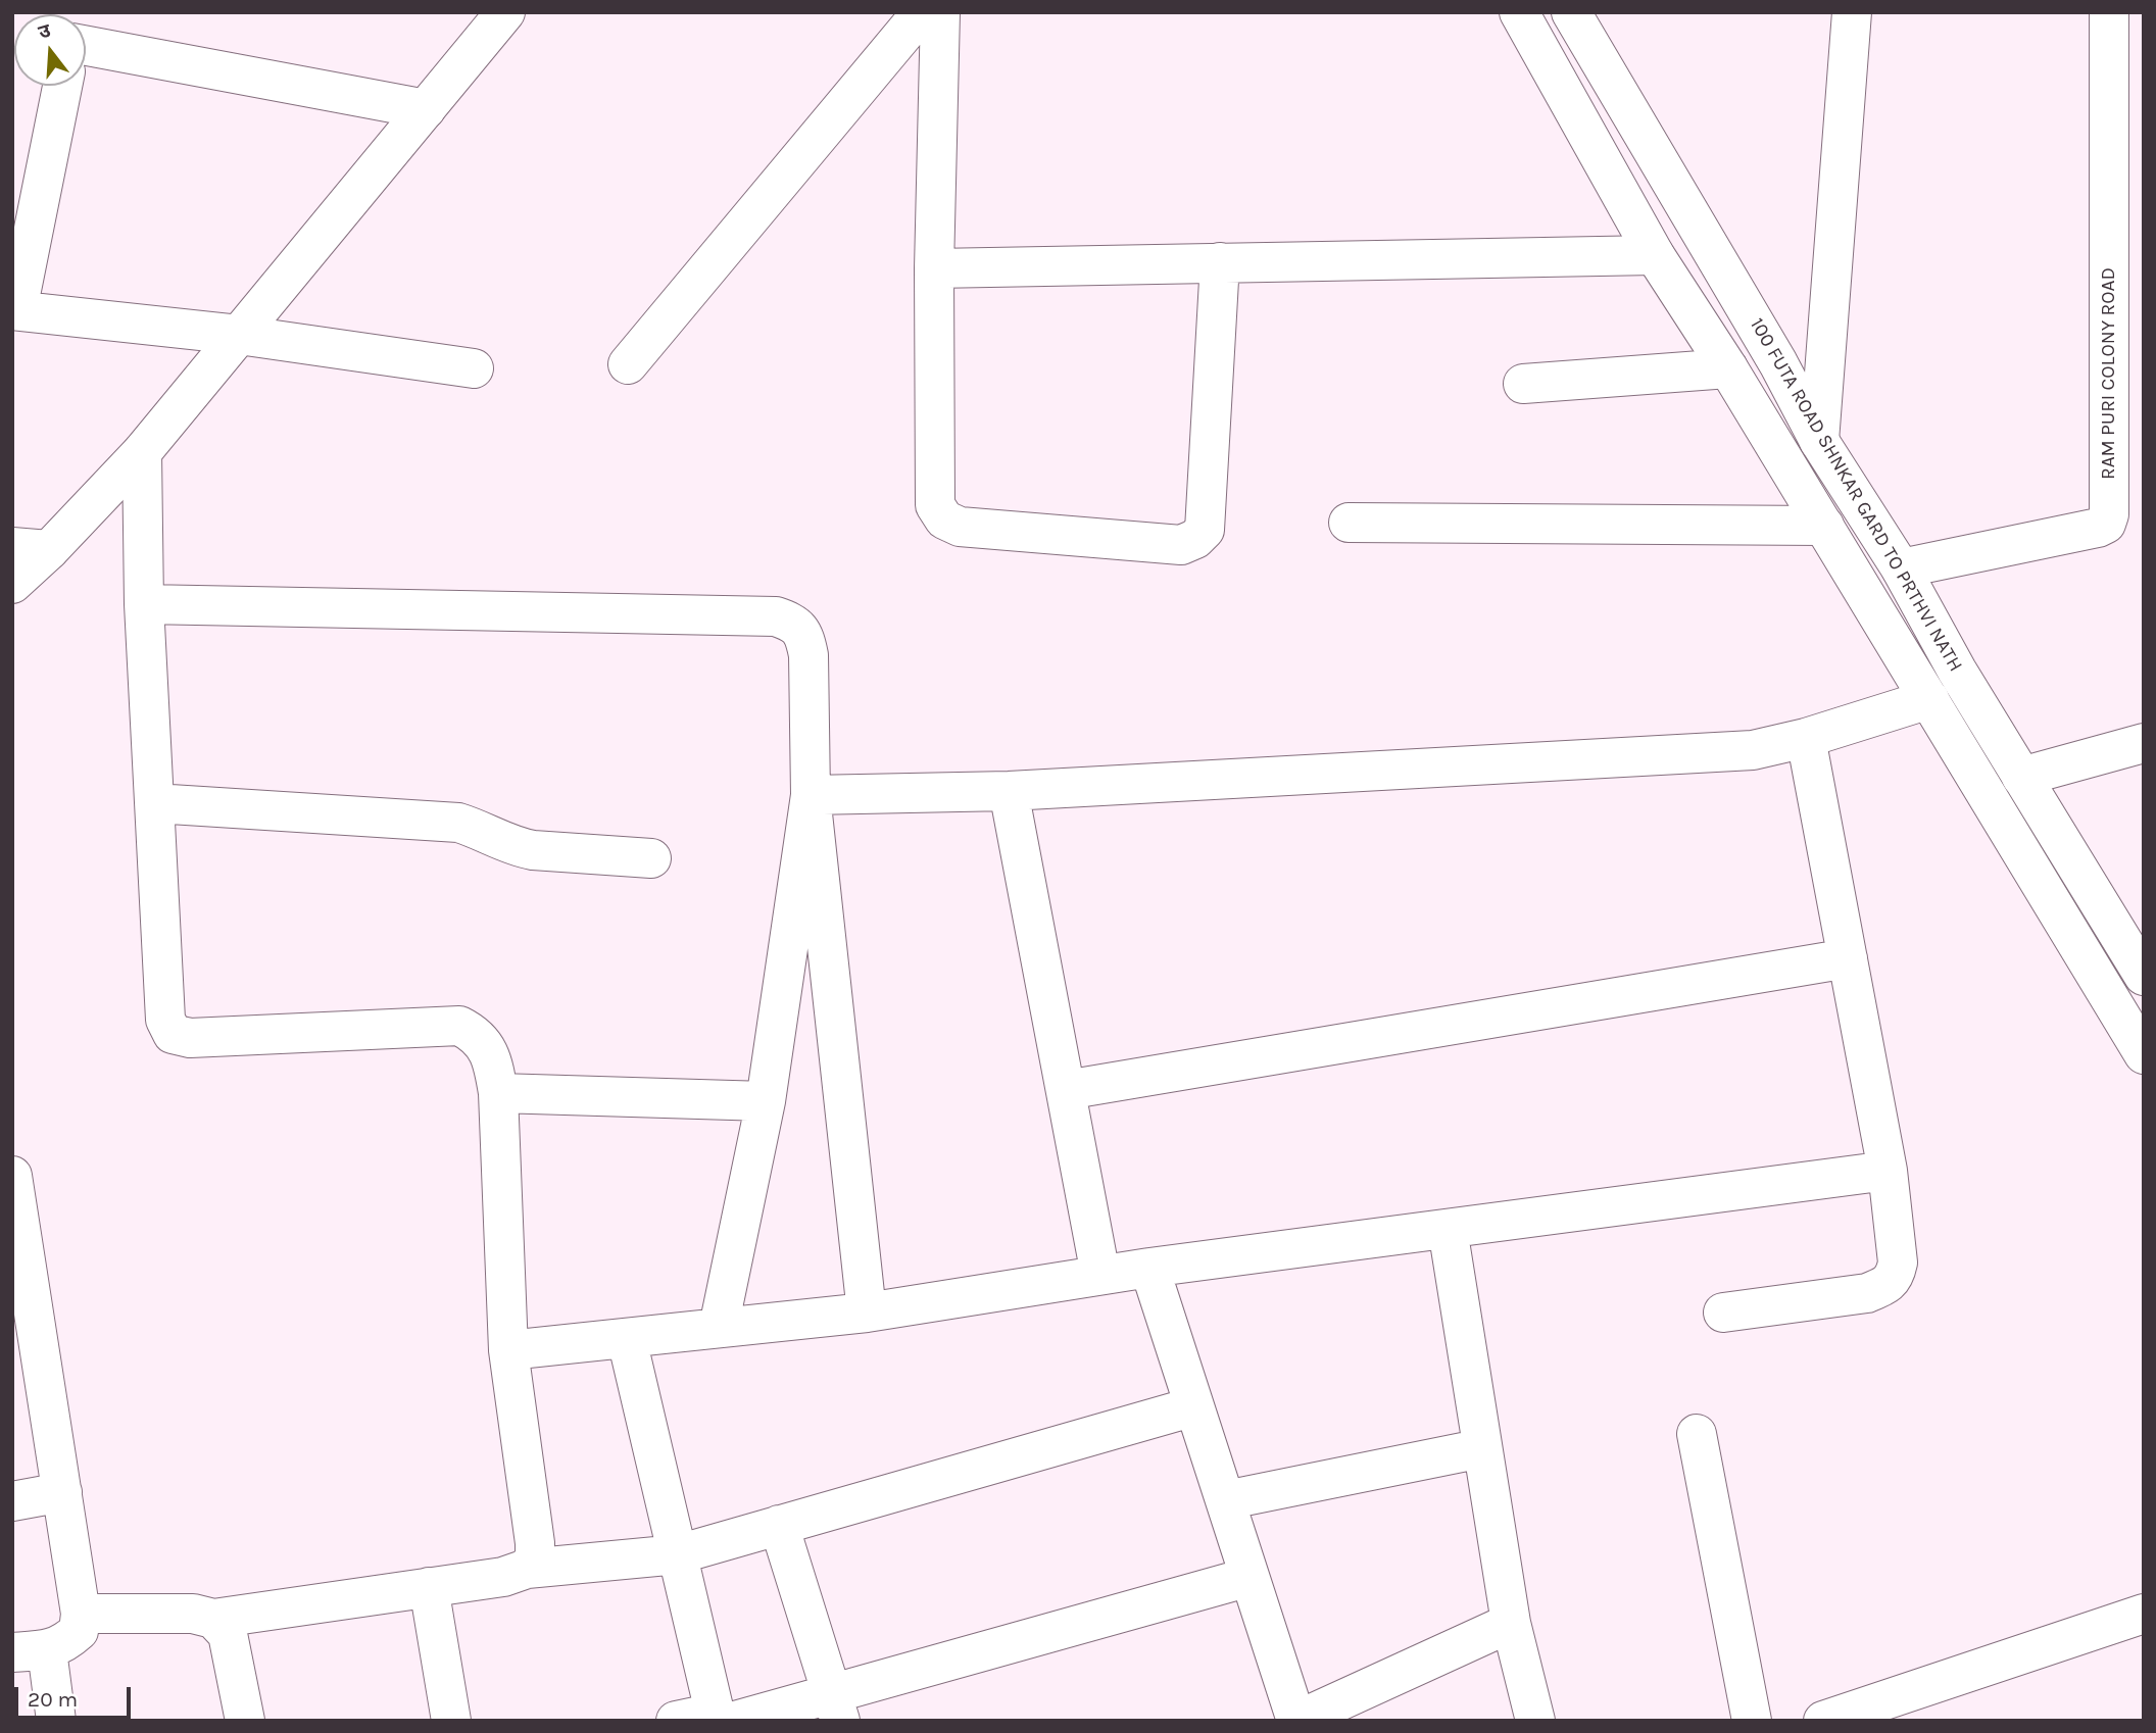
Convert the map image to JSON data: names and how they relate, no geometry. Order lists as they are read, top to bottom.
{
  "streets": {
    "street": ["RAM PURI COLONY ROAD", "100 FUTA ROAD SHNKAR GARD TO PRTHVI NATH"]
  },
  "crossings": [
    ["RAM PURI COLONY ROAD", "100 FUTA ROAD SHNKAR GARD TO PRTHVI NATH"]
  ],
  "scale_bar": "20 m",
  "north": "top"
}
